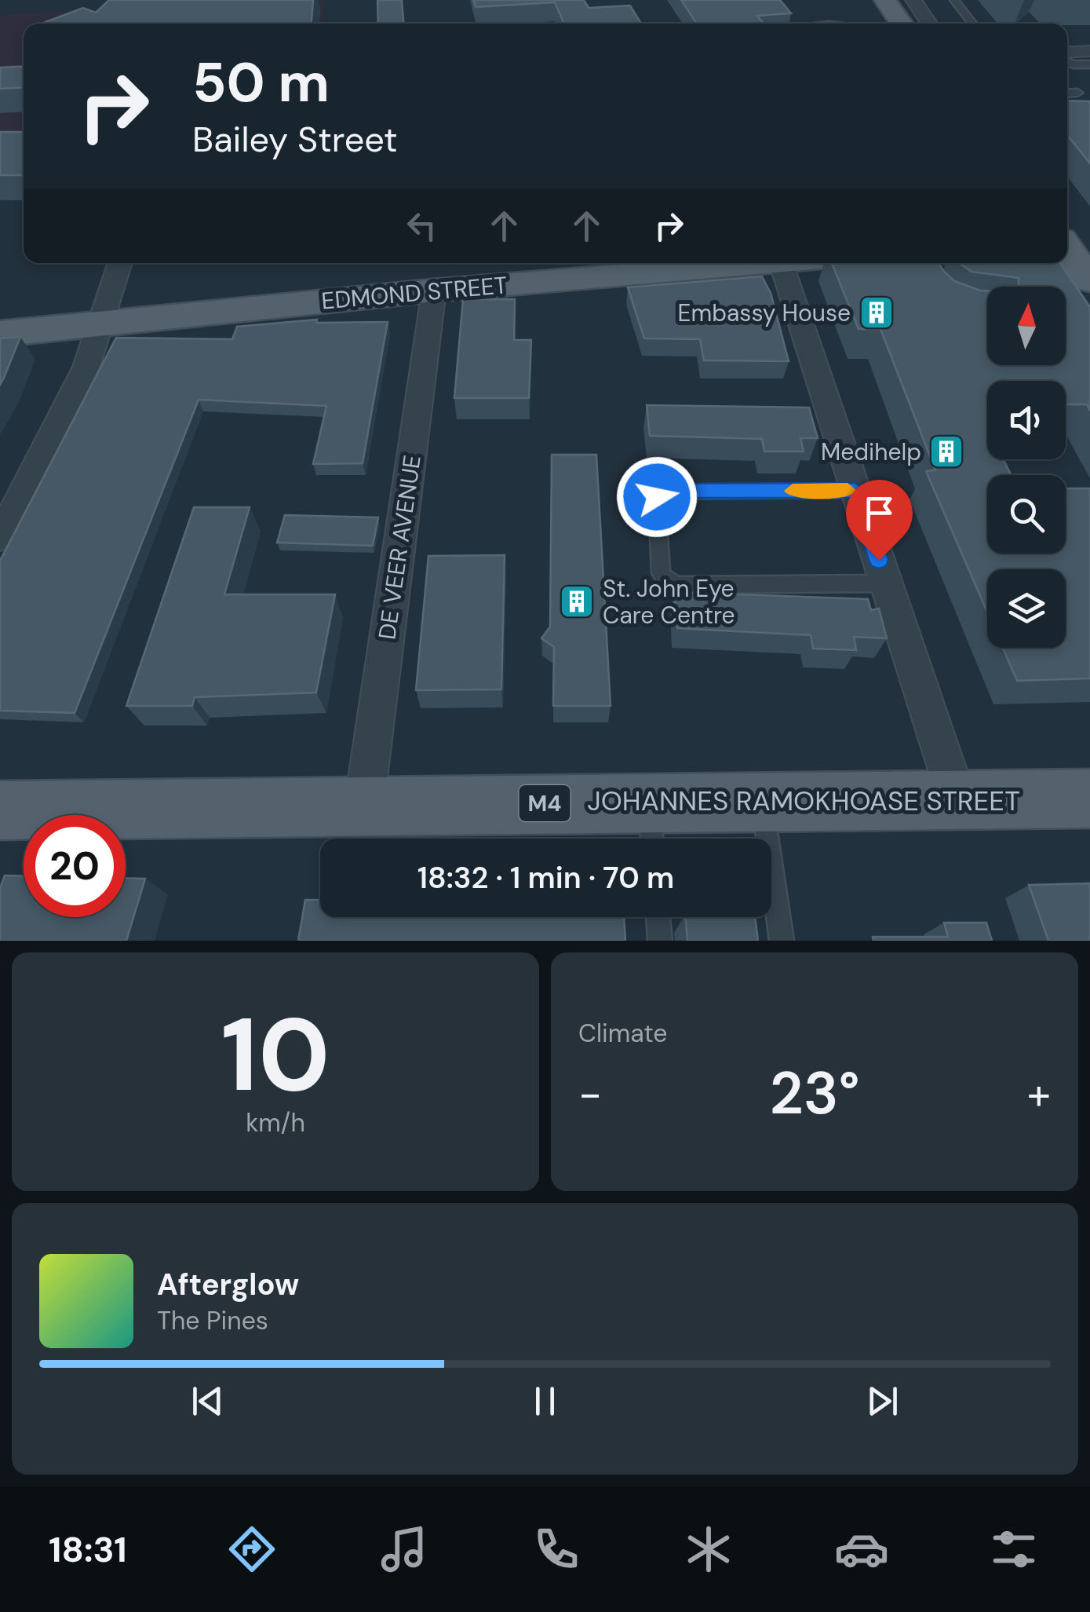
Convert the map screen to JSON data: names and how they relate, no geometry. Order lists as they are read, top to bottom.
{
  "streets": {
    "main road": ["EDMOND STREET", "JOHANNES RAMOKHOASE STREET", "M4"],
    "street": ["DE VEER AVENUE"]
  },
  "crossings": [
    ["EDMOND STREET", "DE VEER AVENUE"],
    ["DE VEER AVENUE", "JOHANNES RAMOKHOASE STREET"]
  ],
  "places": {
    "building": ["Embassy House", "Medihelp", "St. John Eye Care Centre"]
  },
  "north": "top",
  "page": {
    "turn": ["50 m", "Bailey Street"],
    "limit": "20",
    "trip": "18:32 · 1 min · 70 m",
    "tile": [
      ["10", "km/h"],
      "Climate"
    ],
    "heat": ["−", "23°", "+"],
    "song": ["Afterglow", "The Pines"],
    "tabs": "18:31"
  }
}
